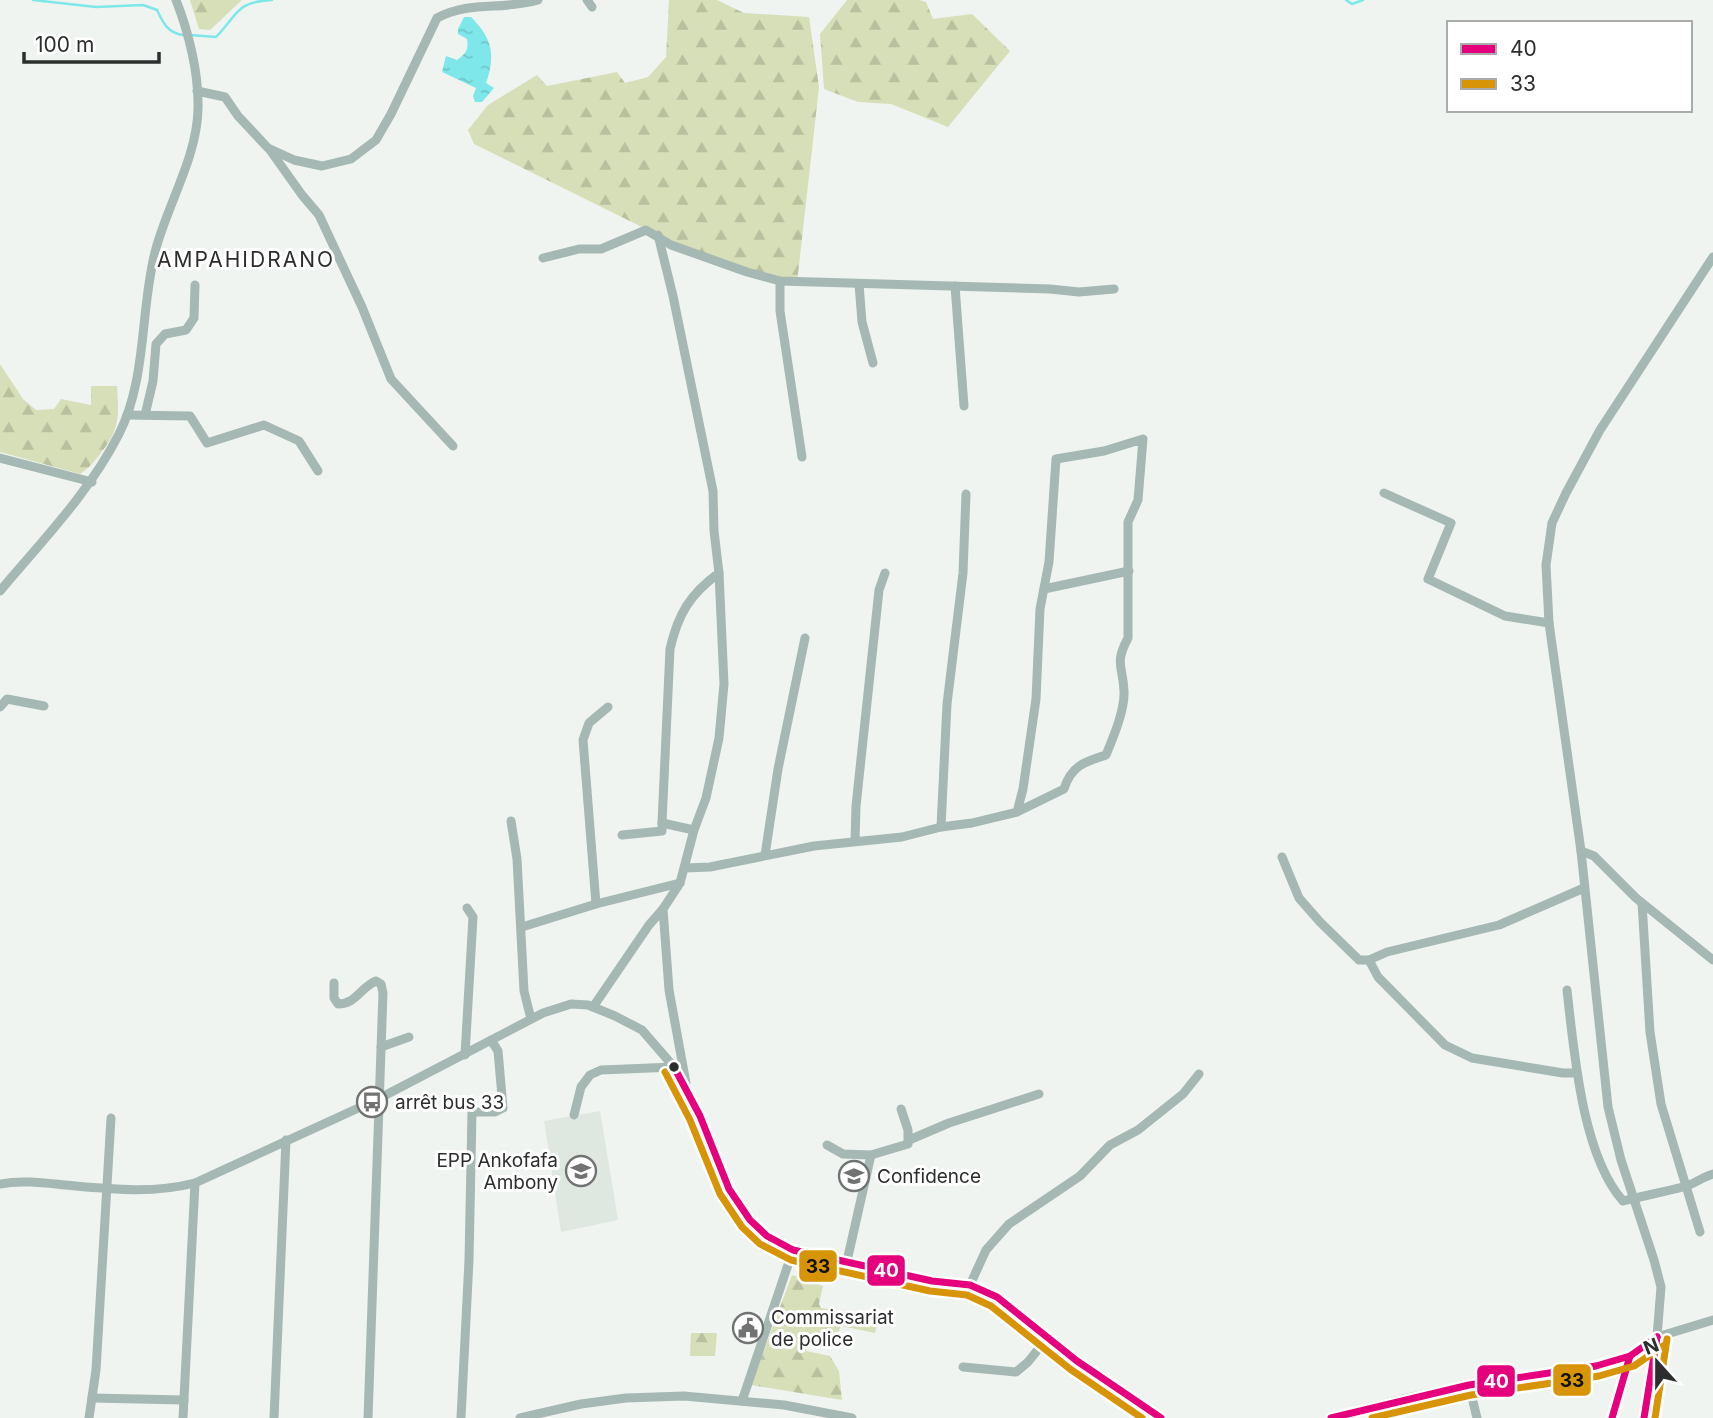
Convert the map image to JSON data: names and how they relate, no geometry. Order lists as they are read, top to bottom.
{
  "districts": ["AMPAHIDRANO"],
  "places": {
    "bus stop": ["arrêt bus 33"],
    "school or university": ["EPP Ankofafa Ambony", "Confidence"],
    "public building": ["Commissariat de police"]
  },
  "lines": ["transit line 40", "transit line 33"],
  "legend": ["40", "33"],
  "scale_bar": "100 m",
  "north": "top"
}
